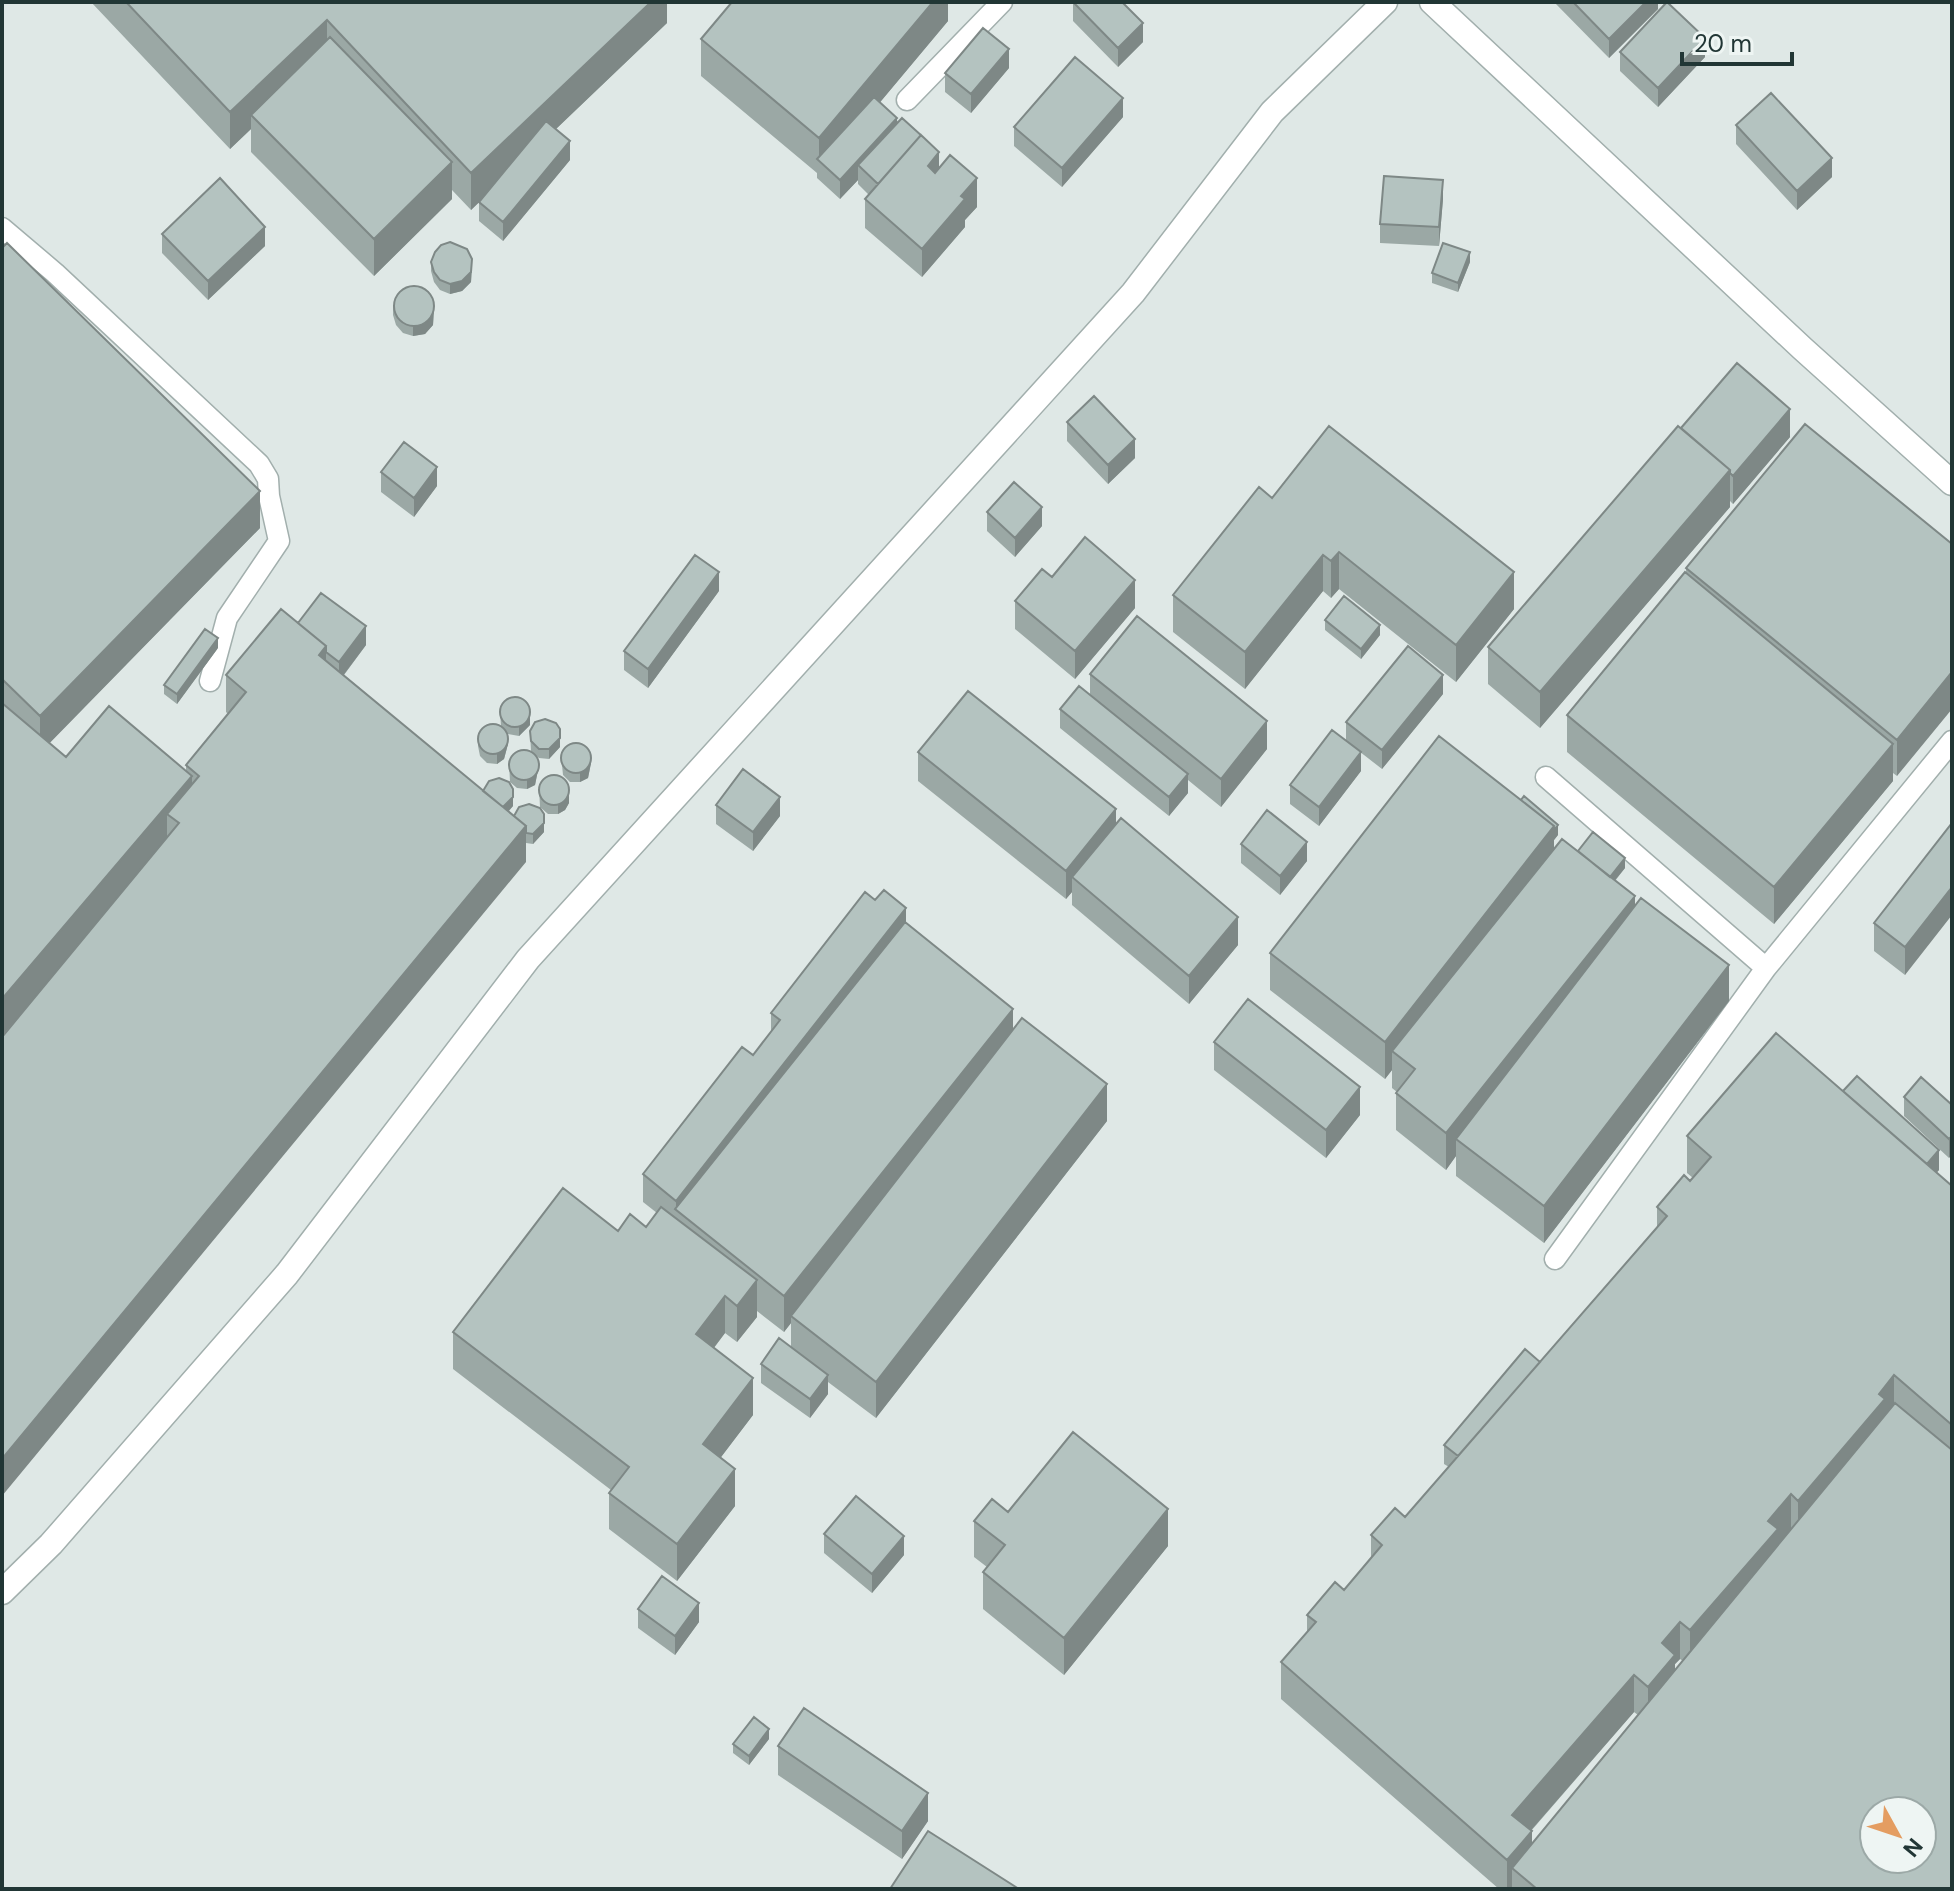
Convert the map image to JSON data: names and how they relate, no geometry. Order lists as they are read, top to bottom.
{
  "scale_bar": "20 m",
  "north": "bottom right"
}
